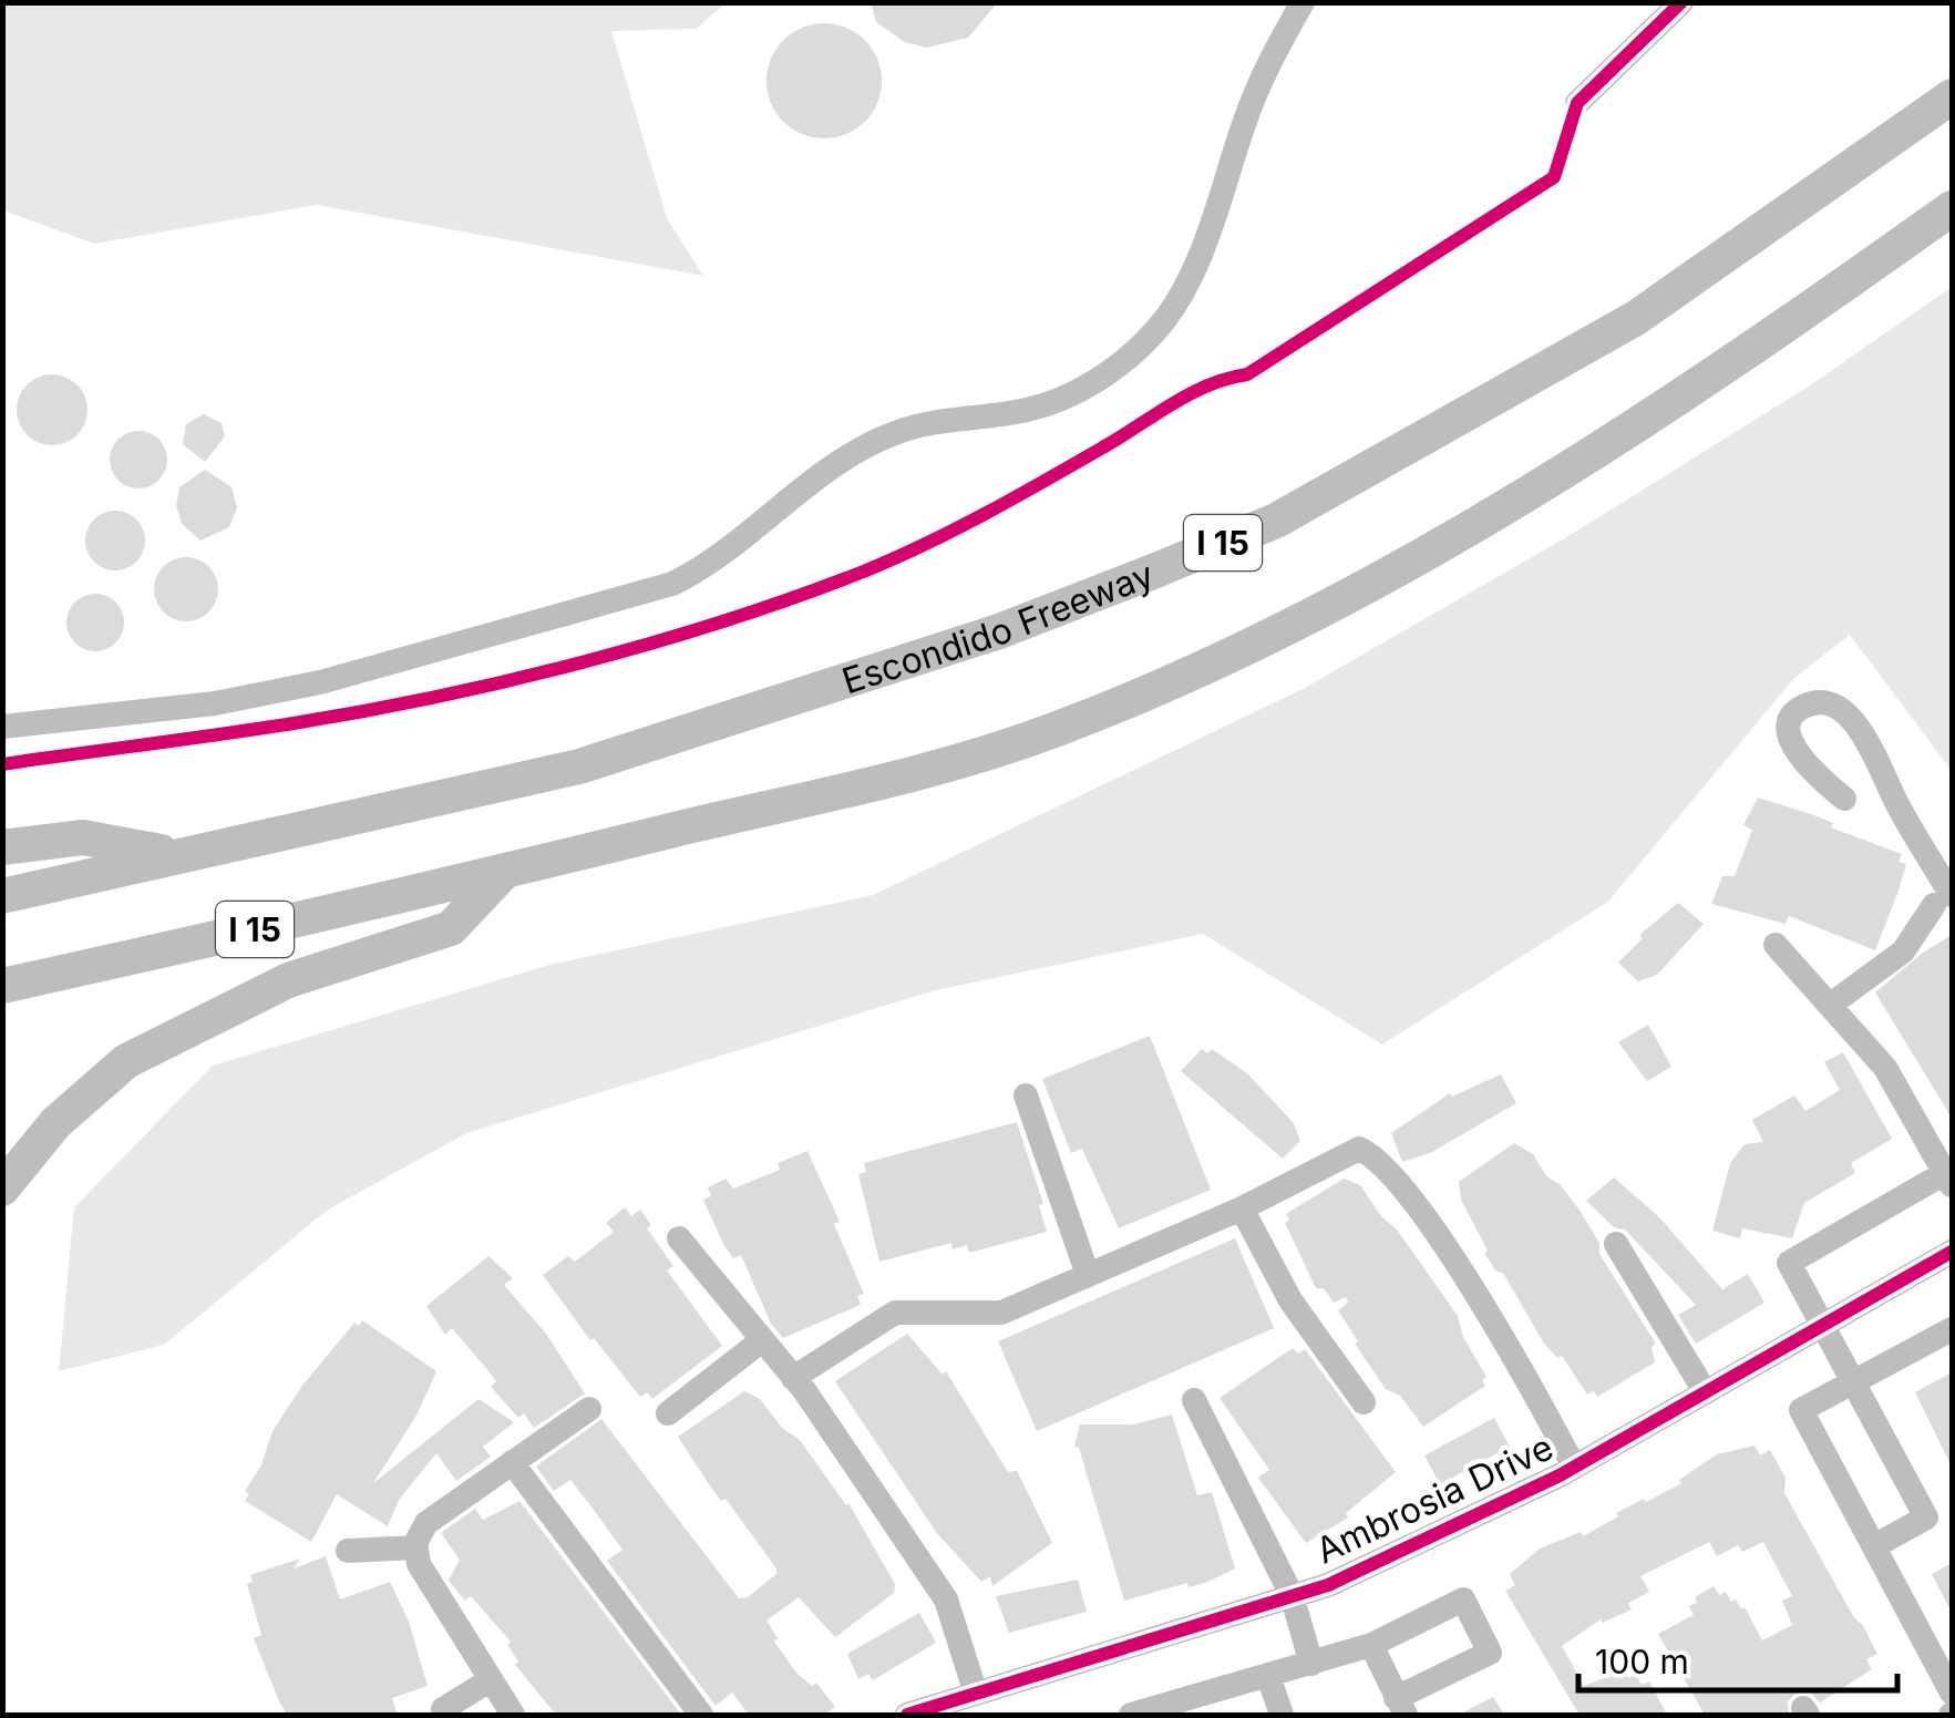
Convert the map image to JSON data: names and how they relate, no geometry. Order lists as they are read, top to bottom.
{
  "streets": {
    "highway": ["I 15", "Escondido Freeway"],
    "street": ["Ambrosia Drive"]
  },
  "scale_bar": "100 m"
}
